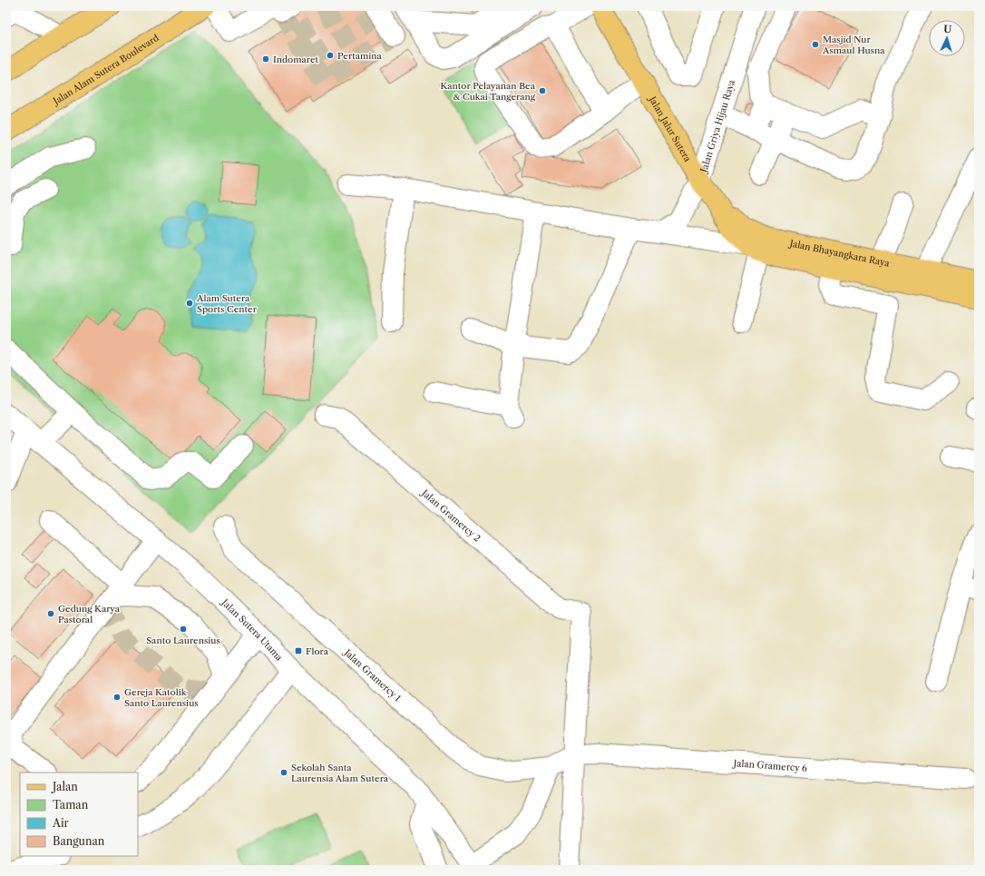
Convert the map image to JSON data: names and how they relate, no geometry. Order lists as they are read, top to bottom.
{
  "streets": {
    "main road": ["Jalan Alam Sutera Boulevard", "Jalan Jalur Sutera", "Jalan Bhayangkara Raya"],
    "street": [
      "Jalan Griya Hijau Raya",
      "Jalan Gramercy 2",
      "Jalan Sutera Utama",
      "Jalan Gramercy 1",
      "Jalan Gramercy 6"
    ]
  },
  "crossings": [
    ["Jalan Griya Hijau Raya", "Jalan Jalur Sutera"],
    ["Jalan Jalur Sutera", "Jalan Bhayangkara Raya"],
    ["Jalan Gramercy 2", "Jalan Gramercy 6"]
  ],
  "places": {
    "other": [
      "Masjid Nur Asmaul Husna",
      "Pertamina",
      "Indomaret",
      "Kantor Pelayanan Bea & Cukai Tangerang",
      "Alam Sutera Sports Center",
      "Gedung Karya Pastoral",
      "Santo Laurensius",
      "Gereja Katolik Santo Laurensius",
      "Sekolah Santa Laurensia Alam Sutera"
    ],
    "transit": ["Flora"]
  },
  "legend": [
    "Jalan",
    "Taman",
    "Air",
    "Bangunan"
  ],
  "north": "top"
}
